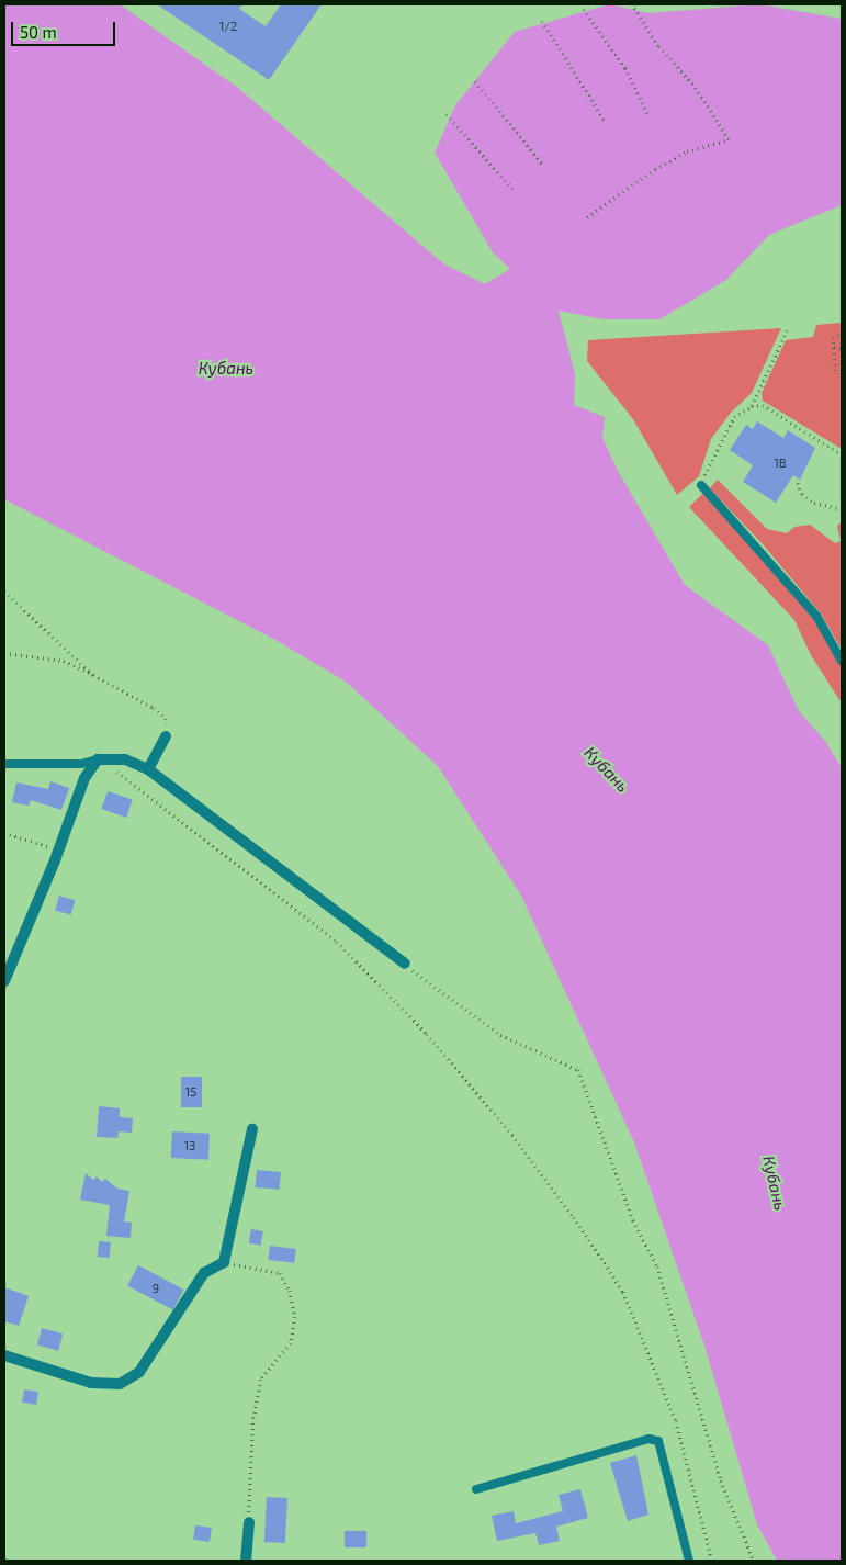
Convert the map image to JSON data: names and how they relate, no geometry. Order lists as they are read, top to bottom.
{
  "water": ["Кубань"],
  "house_numbers": [
    "1/2",
    "1В",
    "15",
    "13",
    "9"
  ],
  "scale_bar": "50 m"
}
